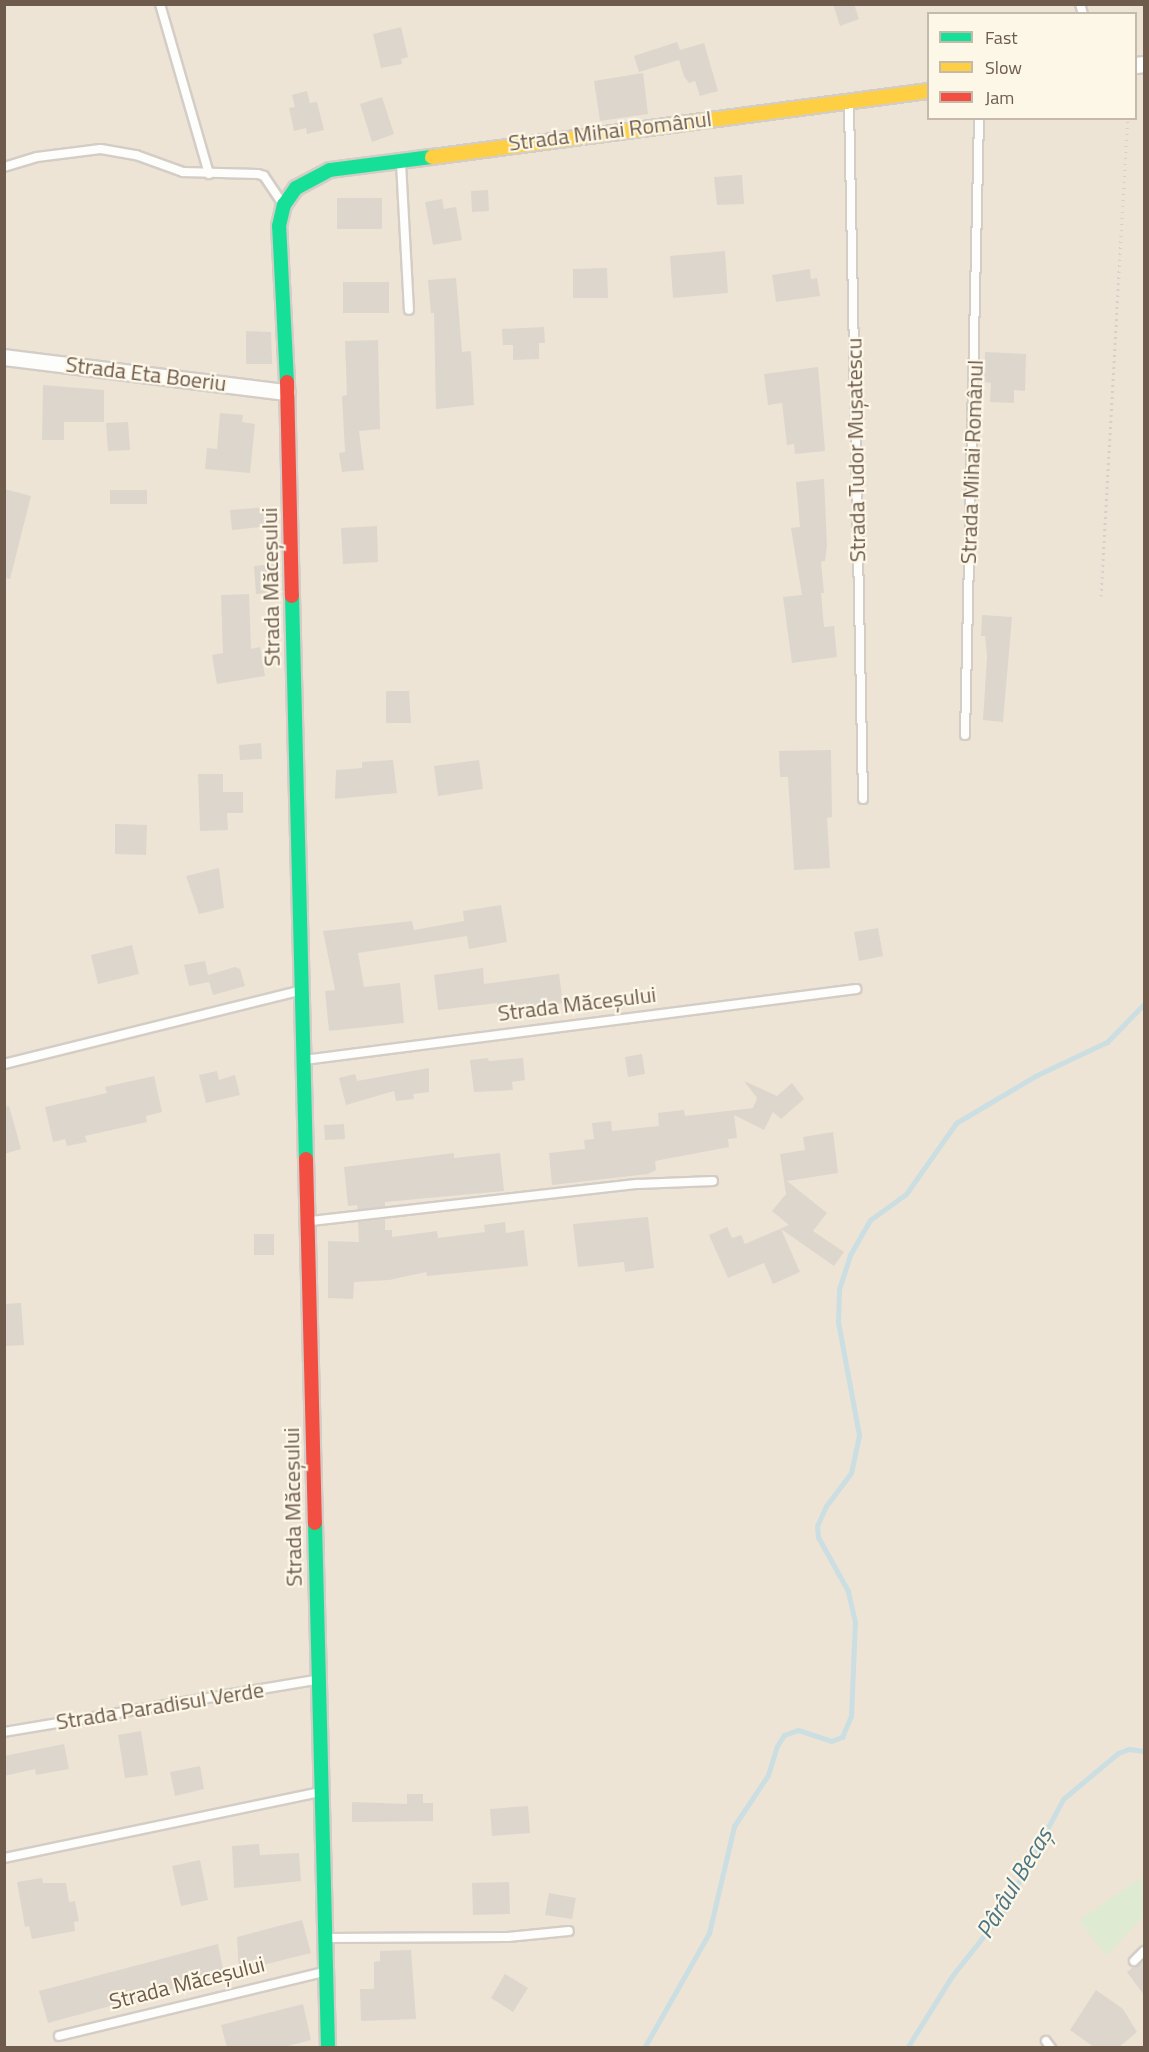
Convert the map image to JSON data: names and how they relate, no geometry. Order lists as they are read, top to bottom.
{
  "streets": {
    "street": ["Strada Mihai Românul", "Strada Eta Boeriu", "Strada Măceșului"],
    "lane": ["Strada Tudor Mușatescu", "Strada Paradisul Verde"]
  },
  "crossings": [
    ["Strada Mihai Românul", "Strada Tudor Mușatescu"],
    ["Strada Mihai Românul", "Strada Măceșului"],
    ["Strada Eta Boeriu", "Strada Măceșului"],
    ["Strada Măceșului", "Strada Paradisul Verde"]
  ],
  "water": ["Pârâul Becaș"],
  "legend": ["Fast", "Slow", "Jam"]
}
